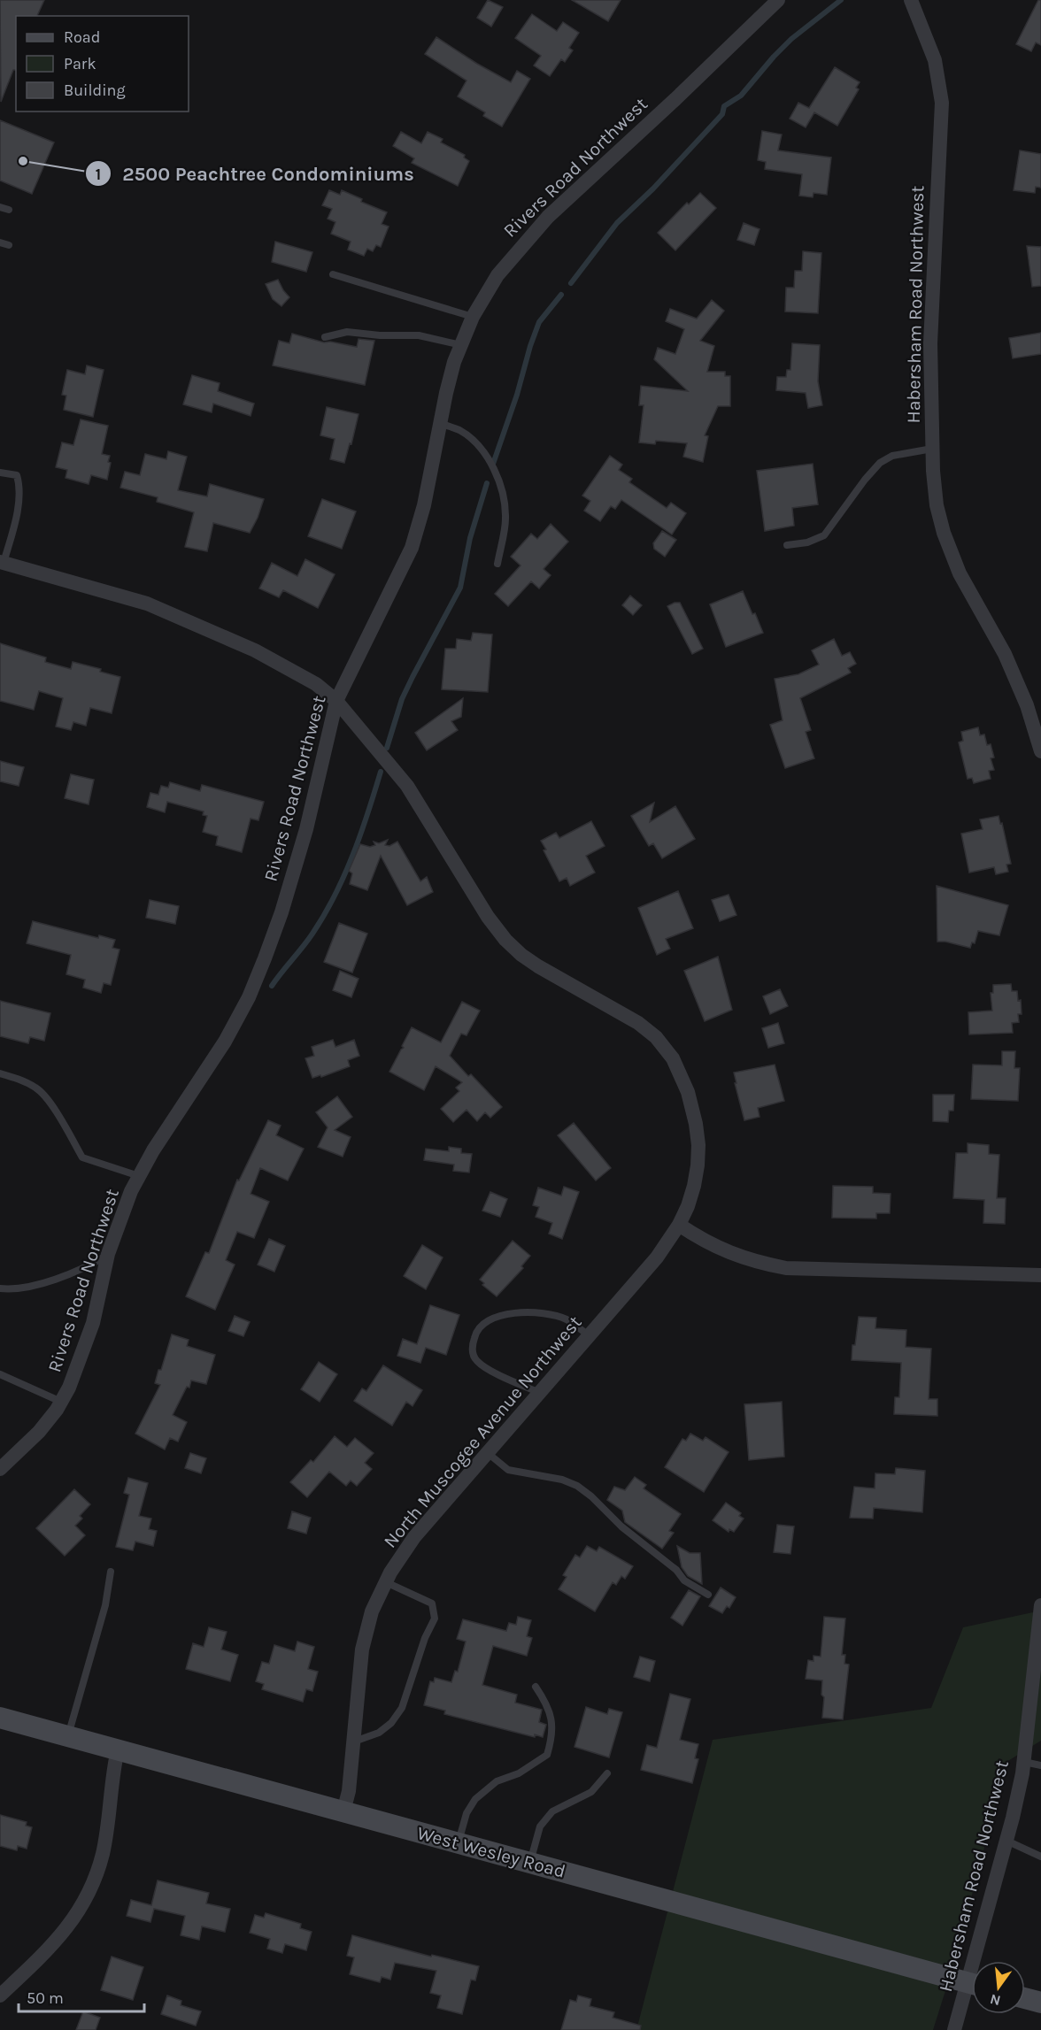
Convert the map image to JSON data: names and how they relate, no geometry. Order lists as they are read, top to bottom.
{
  "streets": {
    "street": [
      "Rivers Road Northwest",
      "Habersham Road Northwest",
      "North Muscogee Avenue Northwest",
      "West Wesley Road"
    ]
  },
  "crossings": [
    ["Rivers Road Northwest", "North Muscogee Avenue Northwest"],
    ["North Muscogee Avenue Northwest", "West Wesley Road"]
  ],
  "places": ["2500 Peachtree Condominiums"],
  "legend": ["Road", "Park", "Building"],
  "scale_bar": "50 m",
  "north": "bottom"
}
